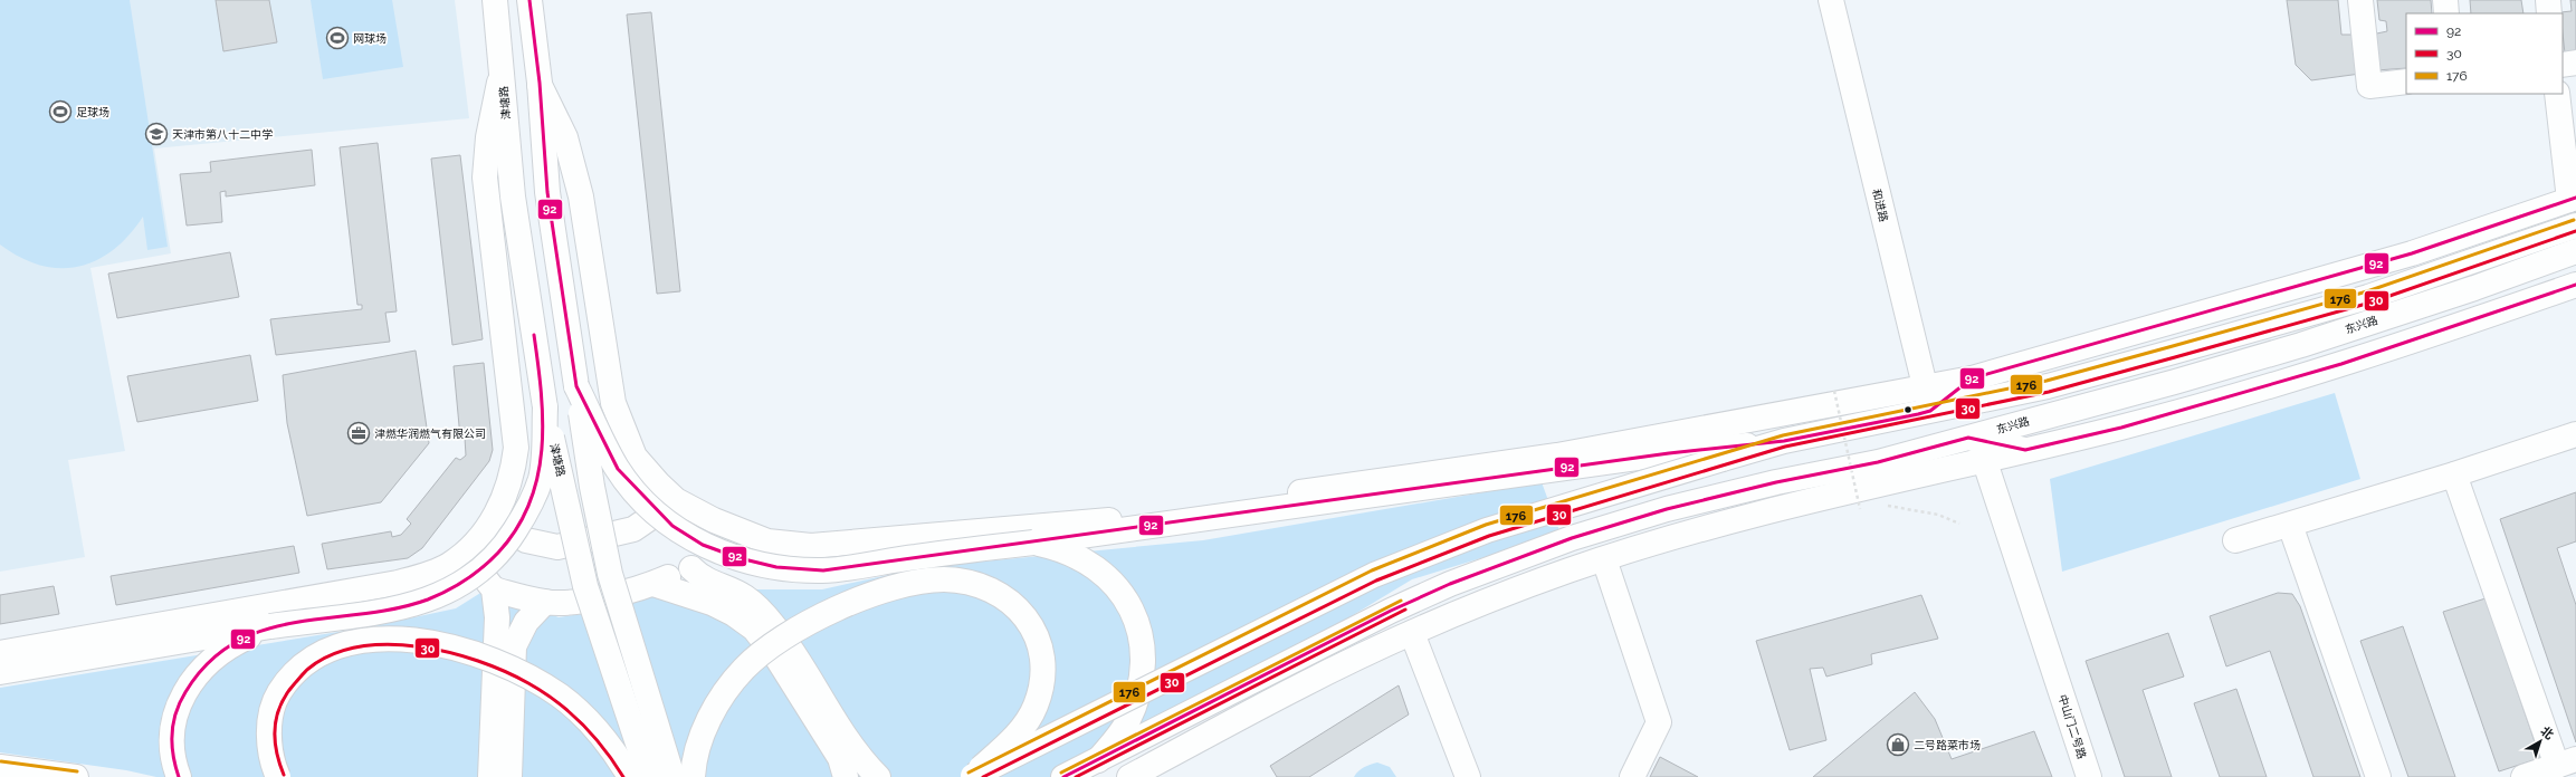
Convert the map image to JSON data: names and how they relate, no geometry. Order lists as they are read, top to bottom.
{
  "streets": {
    "main road": [
      "津塘路",
      "和进路",
      "东兴路",
      "中山门二号路"
    ]
  },
  "crossings": [
    ["东兴路", "中山门二号路"]
  ],
  "places": {
    "sports": ["网球场", "足球场"],
    "school or university": ["天津市第八十二中学"],
    "office": ["津燃华润燃气有限公司"],
    "shop": ["二号路菜市场"]
  },
  "lines": ["transit line 92", "transit line 176", "transit line 30"],
  "legend": ["92", "30", "176"],
  "north": "top right"
}
